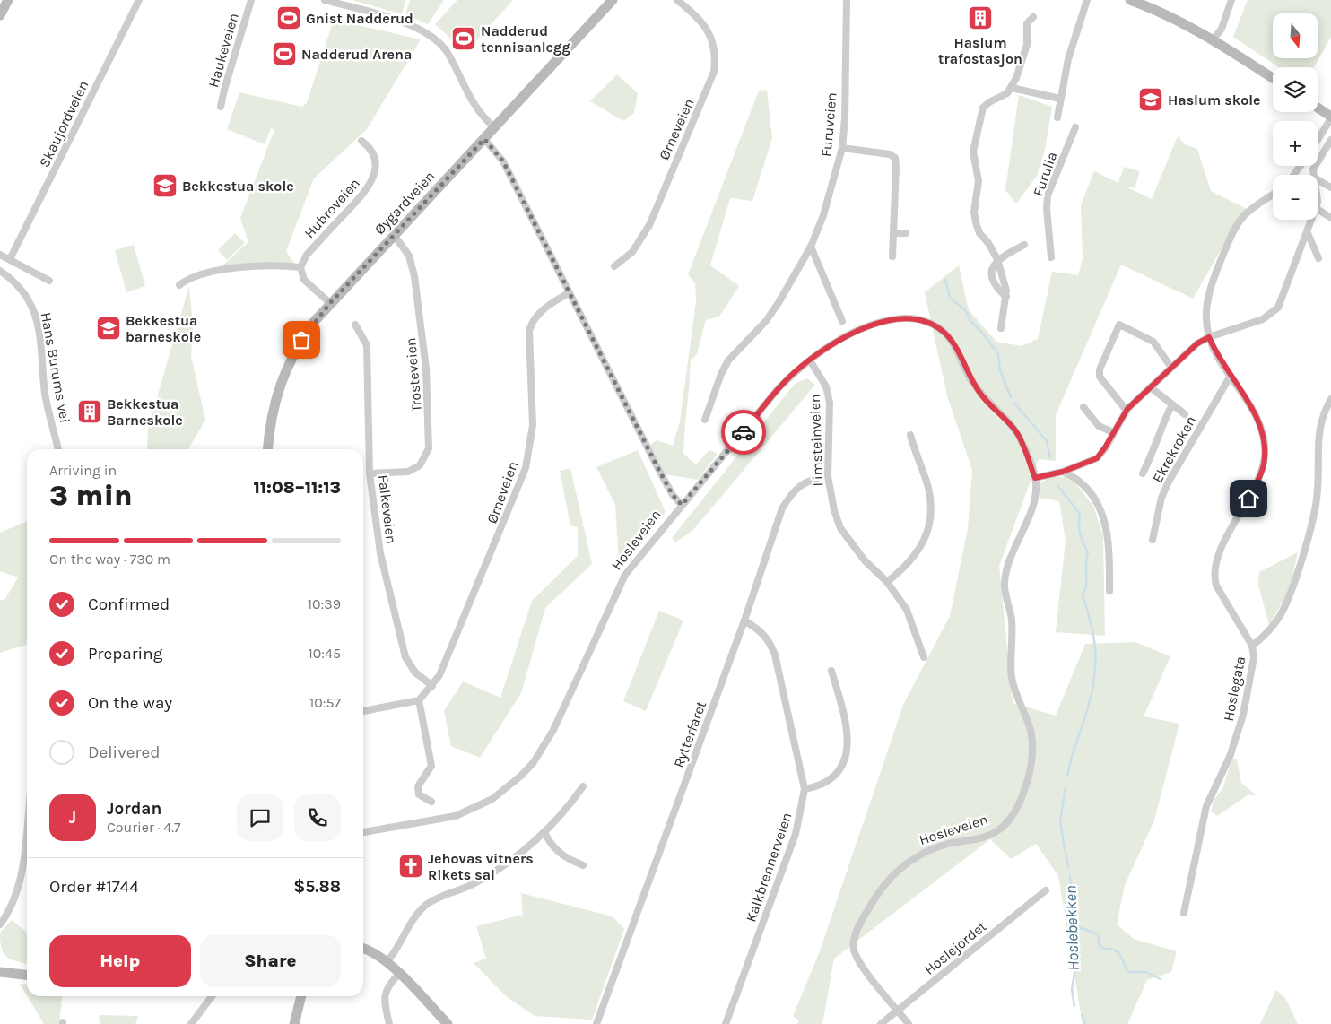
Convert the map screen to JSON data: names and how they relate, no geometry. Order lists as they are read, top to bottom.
{
  "streets": {
    "street": [
      "Haukeveien",
      "Skaujordveien",
      "Furuveien",
      "Ørneveien",
      "Furulia",
      "Øygardveien",
      "Hubroveien",
      "Hans Burums vei",
      "Trosteveien",
      "Limsteinveien",
      "Ekrekroken",
      "Falkeveien",
      "Hosleveien",
      "Hoslegata",
      "Rytterfaret",
      "Kalkbrennerveien",
      "Hoslejordet"
    ]
  },
  "crossings": [
    ["Ørneveien", "Falkeveien"],
    ["Øygardveien", "Trosteveien"],
    ["Trosteveien", "Falkeveien"],
    ["Limsteinveien", "Hosleveien"],
    ["Limsteinveien", "Rytterfaret"],
    ["Hosleveien", "Hoslejordet"],
    ["Rytterfaret", "Kalkbrennerveien"]
  ],
  "water": ["Hoslebekken"],
  "places": {
    "sports": ["Gnist Nadderud", "Nadderud tennisanlegg", "Nadderud Arena"],
    "building": ["Haslum trafostasjon", "Bekkestua Barneskole"],
    "school or university": ["Haslum skole", "Bekkestua skole", "Bekkestua barneskole"],
    "church": ["Jehovas vitners Rikets sal"]
  },
  "north": "bottom",
  "page": {
    "map_buttons": ["+", "−"],
    "heading": ["3 min", "Arriving in", "11:08–11:13"],
    "panel": [
      "Jordan",
      "Courier · 4.7",
      "Order #1744",
      "$5.88"
    ],
    "bar": "On the way · 730 m",
    "list": [
      ["Confirmed", "10:39"],
      ["Preparing", "10:45"],
      ["On the way", "10:57"],
      "Delivered"
    ],
    "round": "J",
    "buttons": ["Help", "Share"]
  }
}
